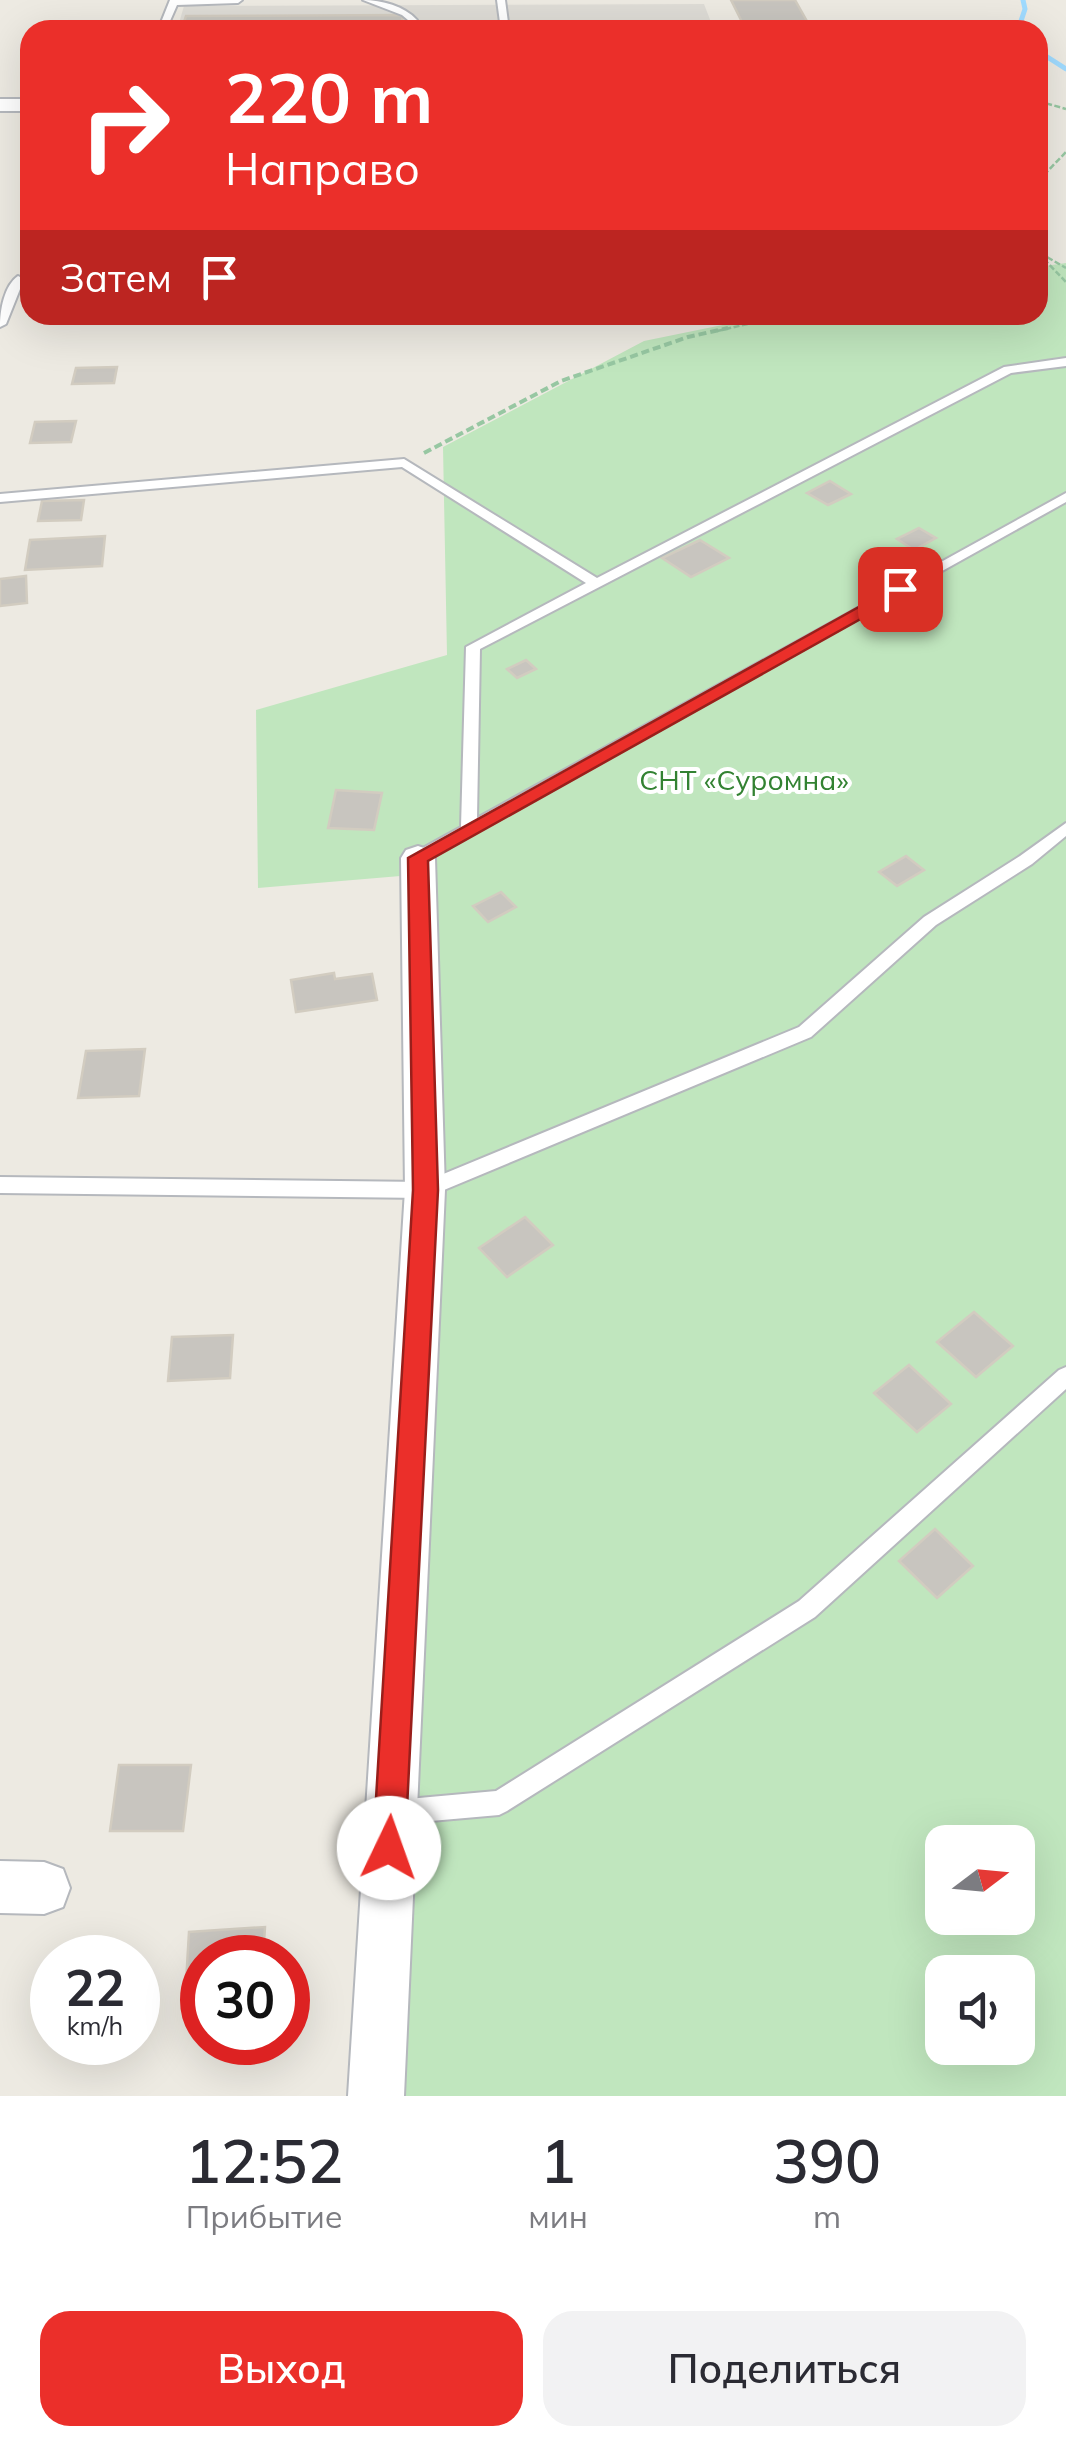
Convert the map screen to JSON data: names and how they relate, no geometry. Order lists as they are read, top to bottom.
{
  "parks": ["СНТ «Суромна»"],
  "north": "right",
  "page": {
    "turn": ["220 m", "Направо"],
    "then": "Затем",
    "speed": "22 km/h",
    "limit": "30",
    "eta": [
      "12:52",
      "Прибытие",
      "1",
      "мин",
      "390",
      "m"
    ],
    "buttons": ["Выход", "Поделиться"]
  }
}
